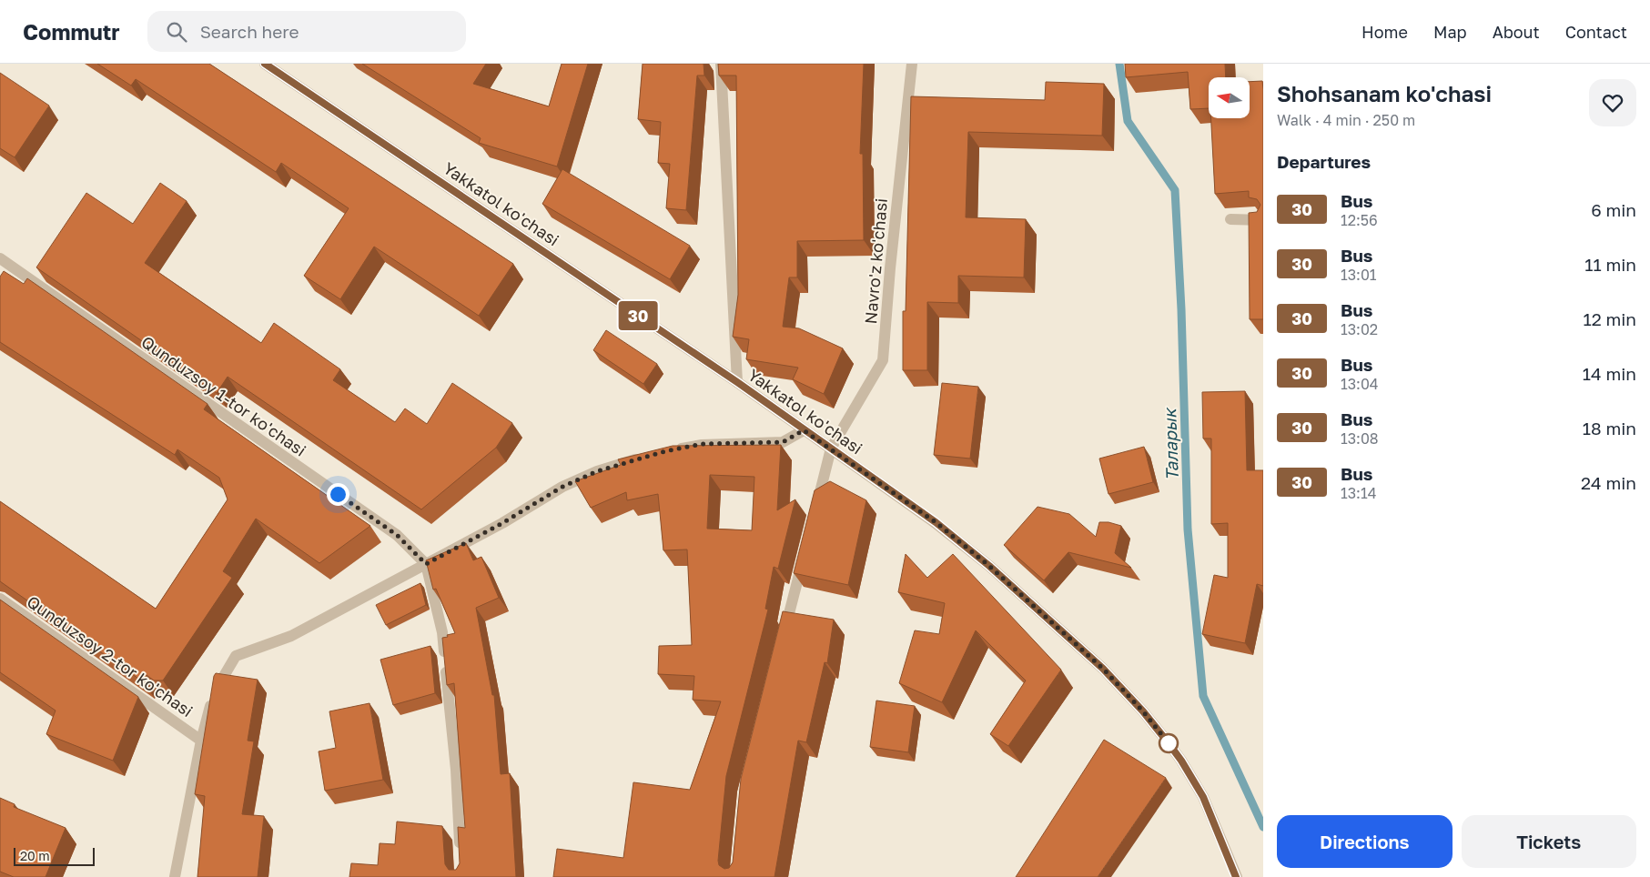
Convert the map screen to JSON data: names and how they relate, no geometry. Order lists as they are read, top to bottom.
{
  "streets": {
    "street": [
      "Yakkatol ko'chasi",
      "Navro'z ko'chasi",
      "Qunduzsoy 1-tor ko'chasi",
      "Qunduzsoy 2-tor ko'chasi"
    ]
  },
  "crossings": [
    ["Yakkatol ko'chasi", "Navro'z ko'chasi"]
  ],
  "water": ["Таларык"],
  "lines": ["bus line 30"],
  "scale_bar": "20 m",
  "north": "left",
  "page": {
    "header": "Commutr",
    "search": "Search here",
    "nav": [
      "Home",
      "Map",
      "About",
      "Contact"
    ],
    "on_map": "30",
    "heading": [
      ["Shohsanam ko'chasi", "Walk · 4 min · 250 m"],
      "Departures"
    ],
    "list": [
      {
        "mark": "30",
        "name": "Bus",
        "note": "12:56",
        "value": "6 min"
      },
      {
        "mark": "30",
        "name": "Bus",
        "note": "13:01",
        "value": "11 min"
      },
      {
        "mark": "30",
        "name": "Bus",
        "note": "13:02",
        "value": "12 min"
      },
      {
        "mark": "30",
        "name": "Bus",
        "note": "13:04",
        "value": "14 min"
      },
      {
        "mark": "30",
        "name": "Bus",
        "note": "13:08",
        "value": "18 min"
      },
      {
        "mark": "30",
        "name": "Bus",
        "note": "13:14",
        "value": "24 min"
      }
    ],
    "buttons": ["Directions", "Tickets"],
    "scale": "20 m"
  }
}
